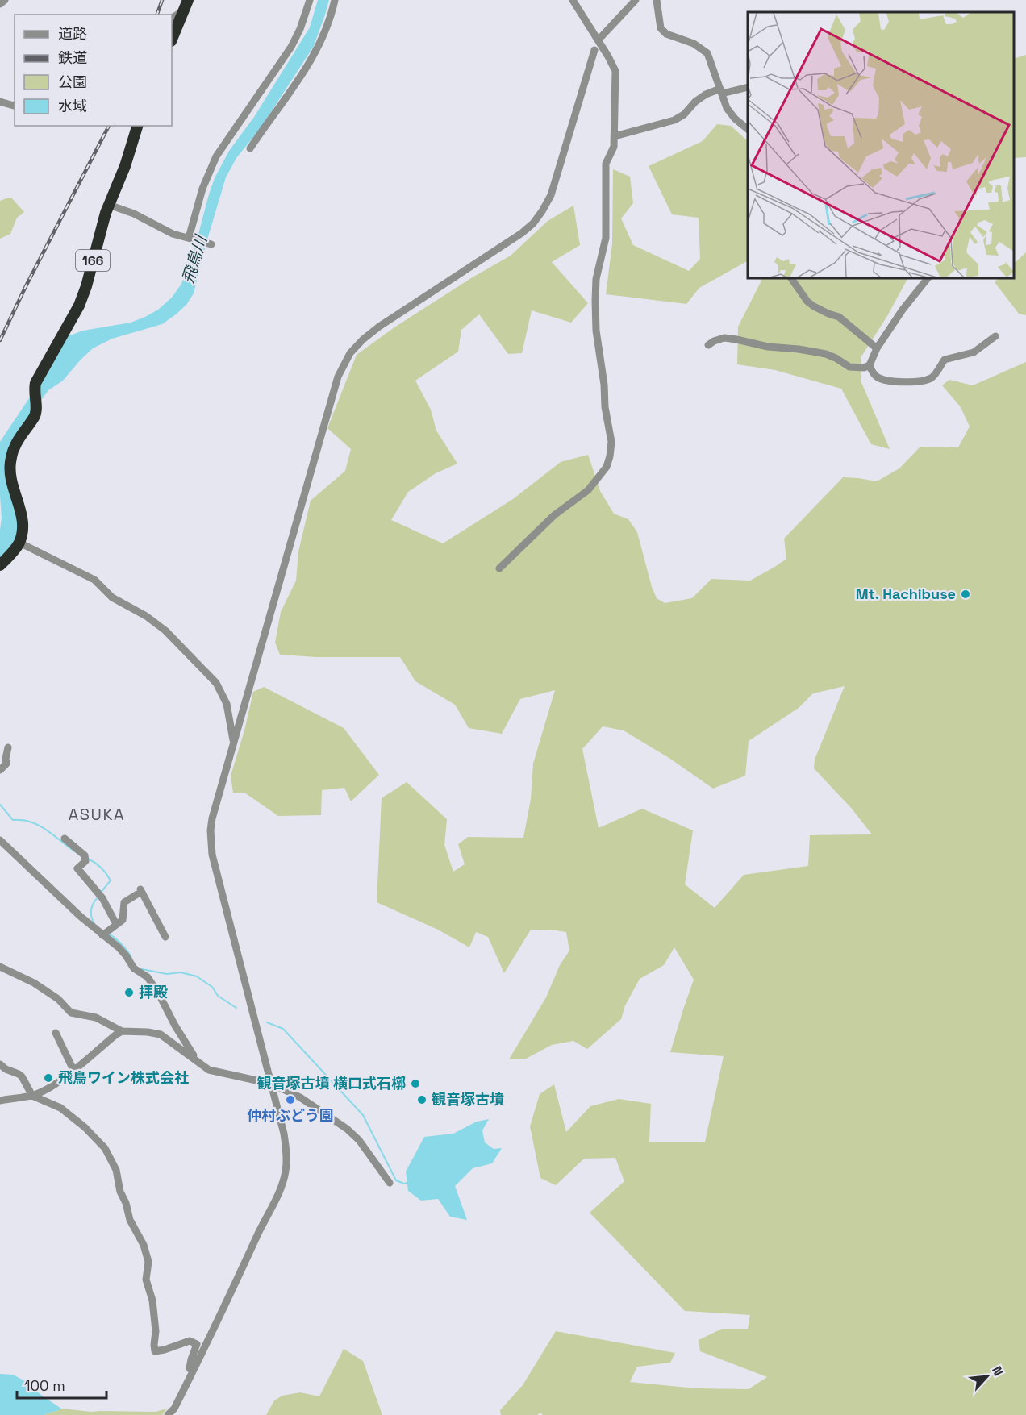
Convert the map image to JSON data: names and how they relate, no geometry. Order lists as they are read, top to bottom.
{
  "streets": {
    "highway": ["166"]
  },
  "districts": ["ASUKA"],
  "water": ["飛鳥川"],
  "places": [
    "Mt. Hachibuse",
    "拝殿",
    "飛鳥ワイン株式会社",
    "観音塚古墳 横口式石槨",
    "仲村ぶどう園",
    "観音塚古墳"
  ],
  "legend": [
    "道路",
    "鉄道",
    "公園",
    "水域"
  ],
  "scale_bar": "100 m",
  "north": "top right"
}
